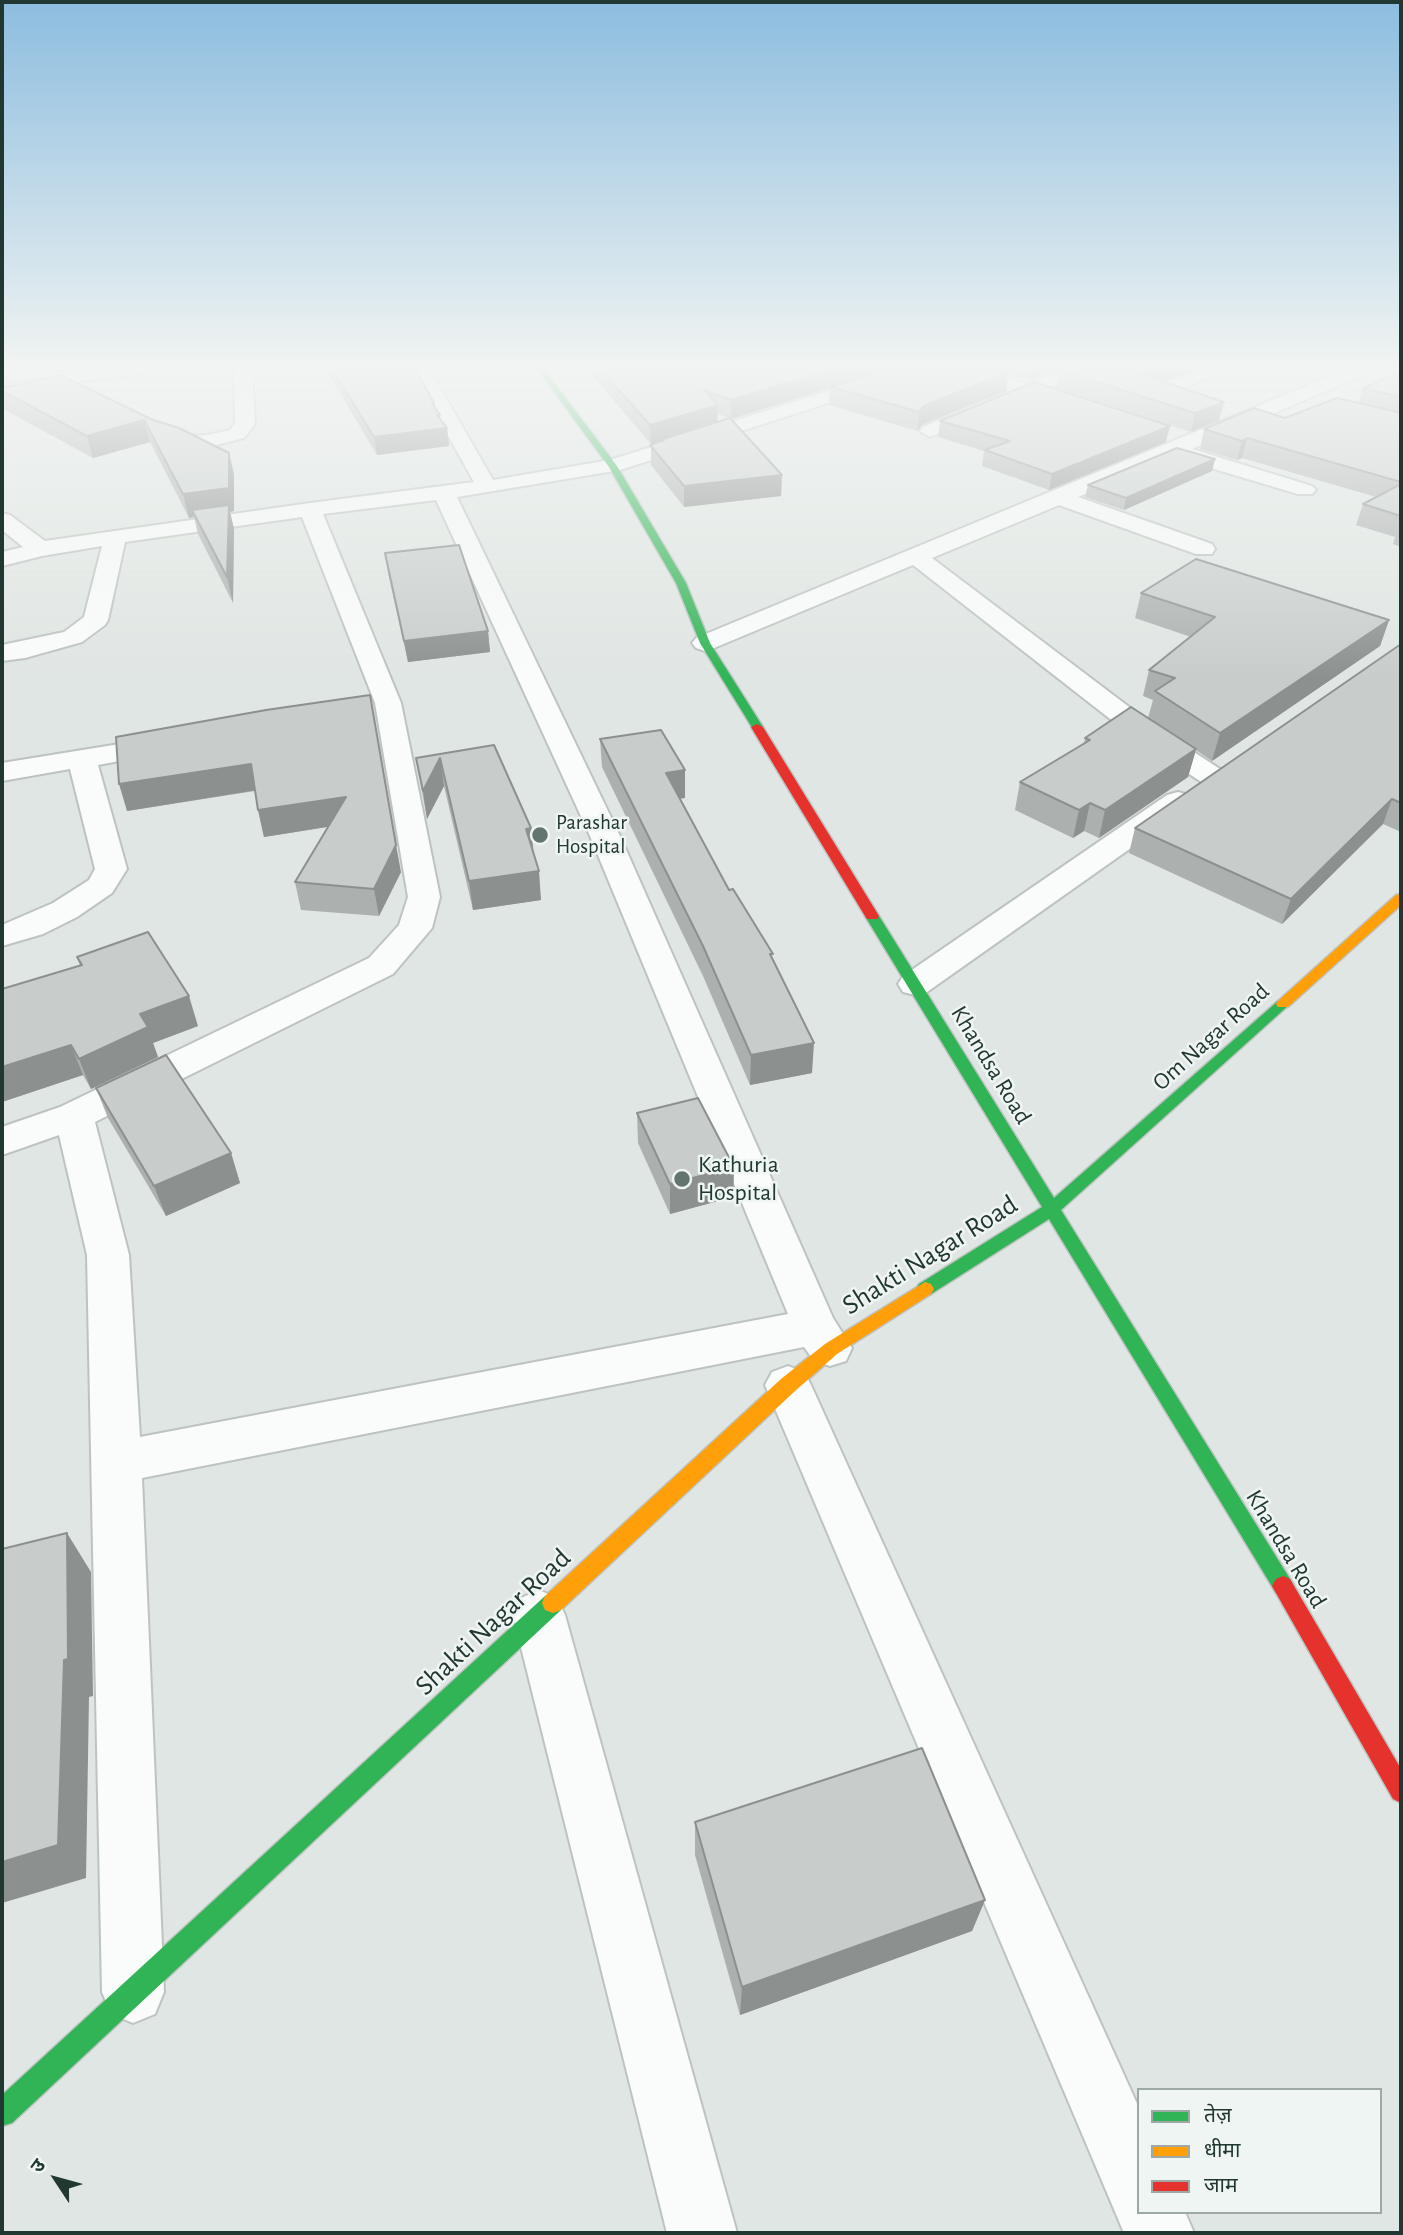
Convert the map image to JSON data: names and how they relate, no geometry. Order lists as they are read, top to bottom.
{
  "streets": {
    "street": ["Om Nagar Road", "Khandsa Road", "Shakti Nagar Road"]
  },
  "crossings": [
    ["Om Nagar Road", "Khandsa Road"],
    ["Om Nagar Road", "Shakti Nagar Road"],
    ["Khandsa Road", "Shakti Nagar Road"]
  ],
  "places": ["Parashar Hospital", "Kathuria Hospital"],
  "legend": ["तेज़", "धीमा", "जाम"],
  "north": "top left"
}
